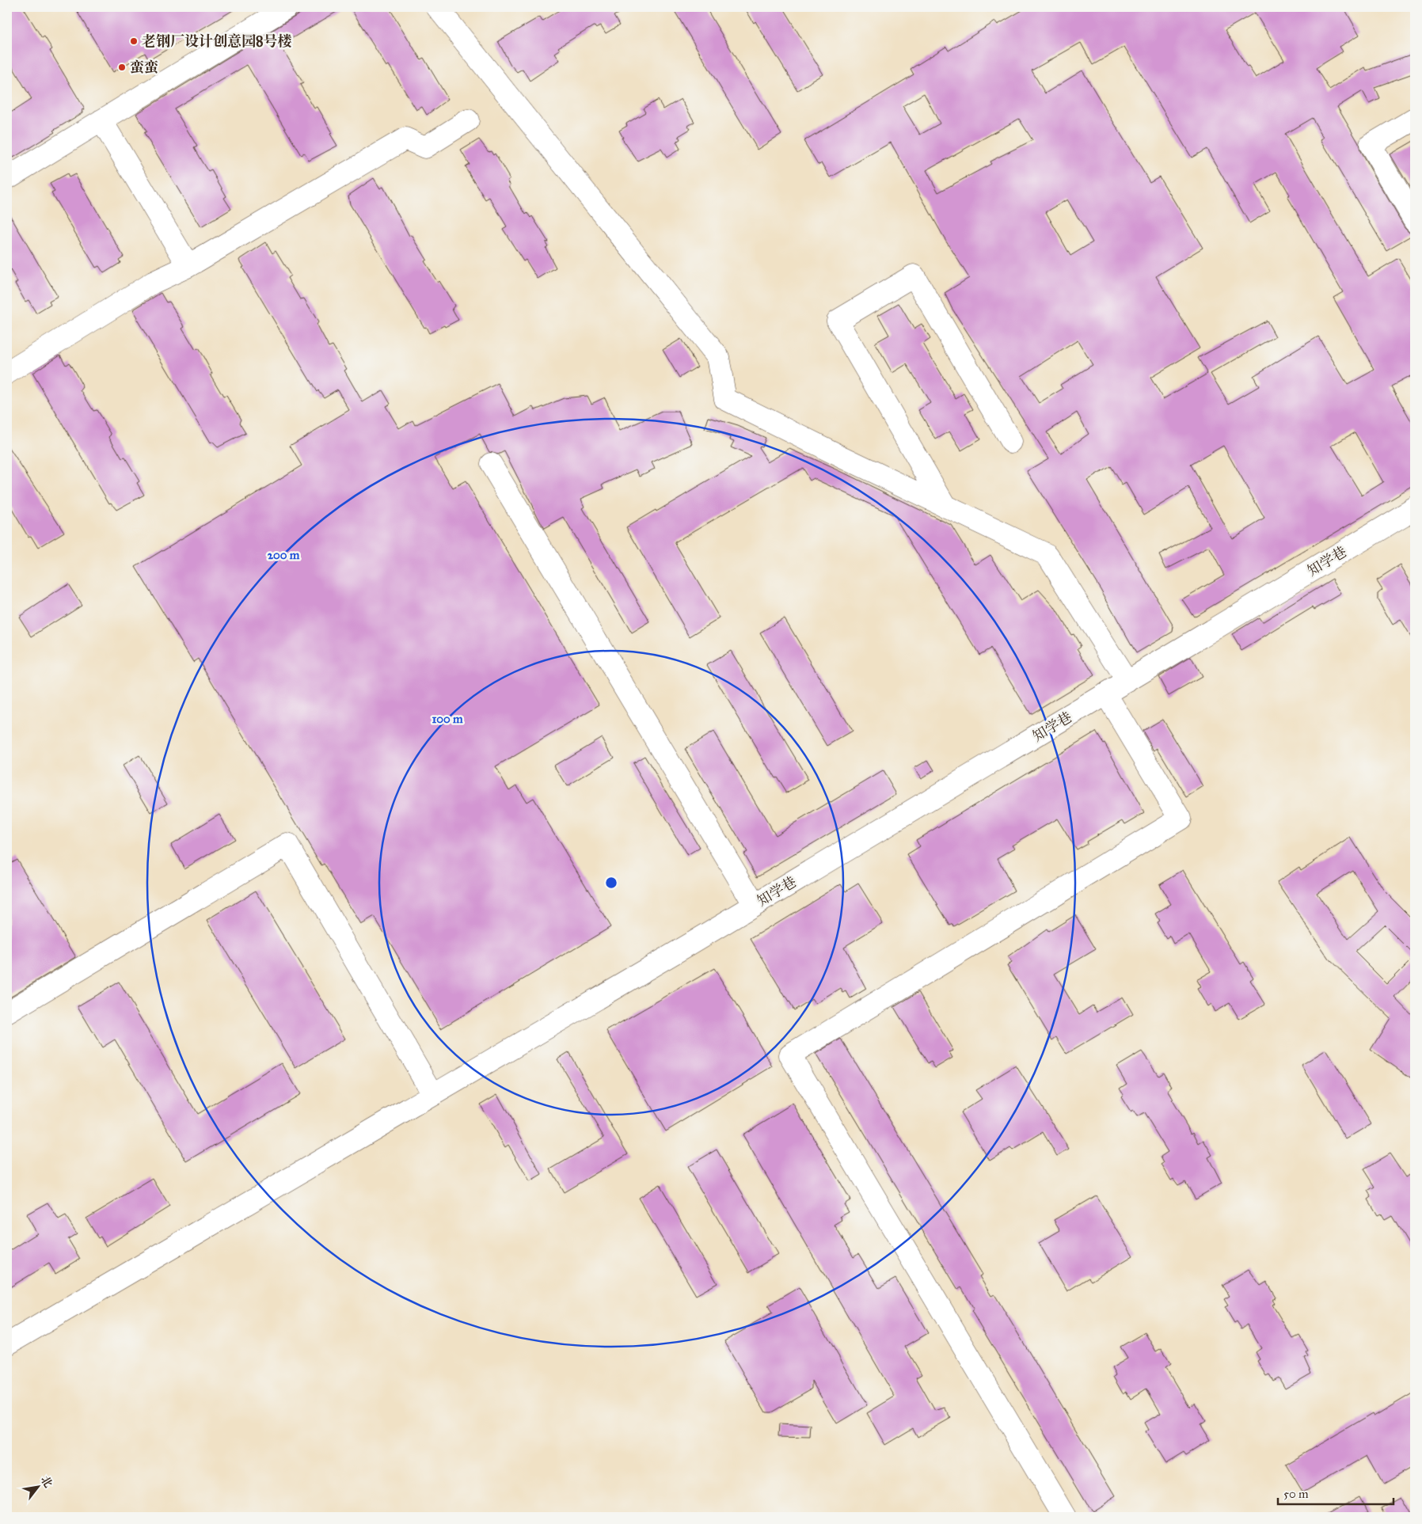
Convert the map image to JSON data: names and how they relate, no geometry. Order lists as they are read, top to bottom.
{
  "streets": {
    "street": ["知学巷"]
  },
  "places": ["老钢厂设计创意园8号楼", "蛮蛮"],
  "scale_bar": "50 m",
  "north": "top right",
  "rings": ["200 m", "100 m"]
}
